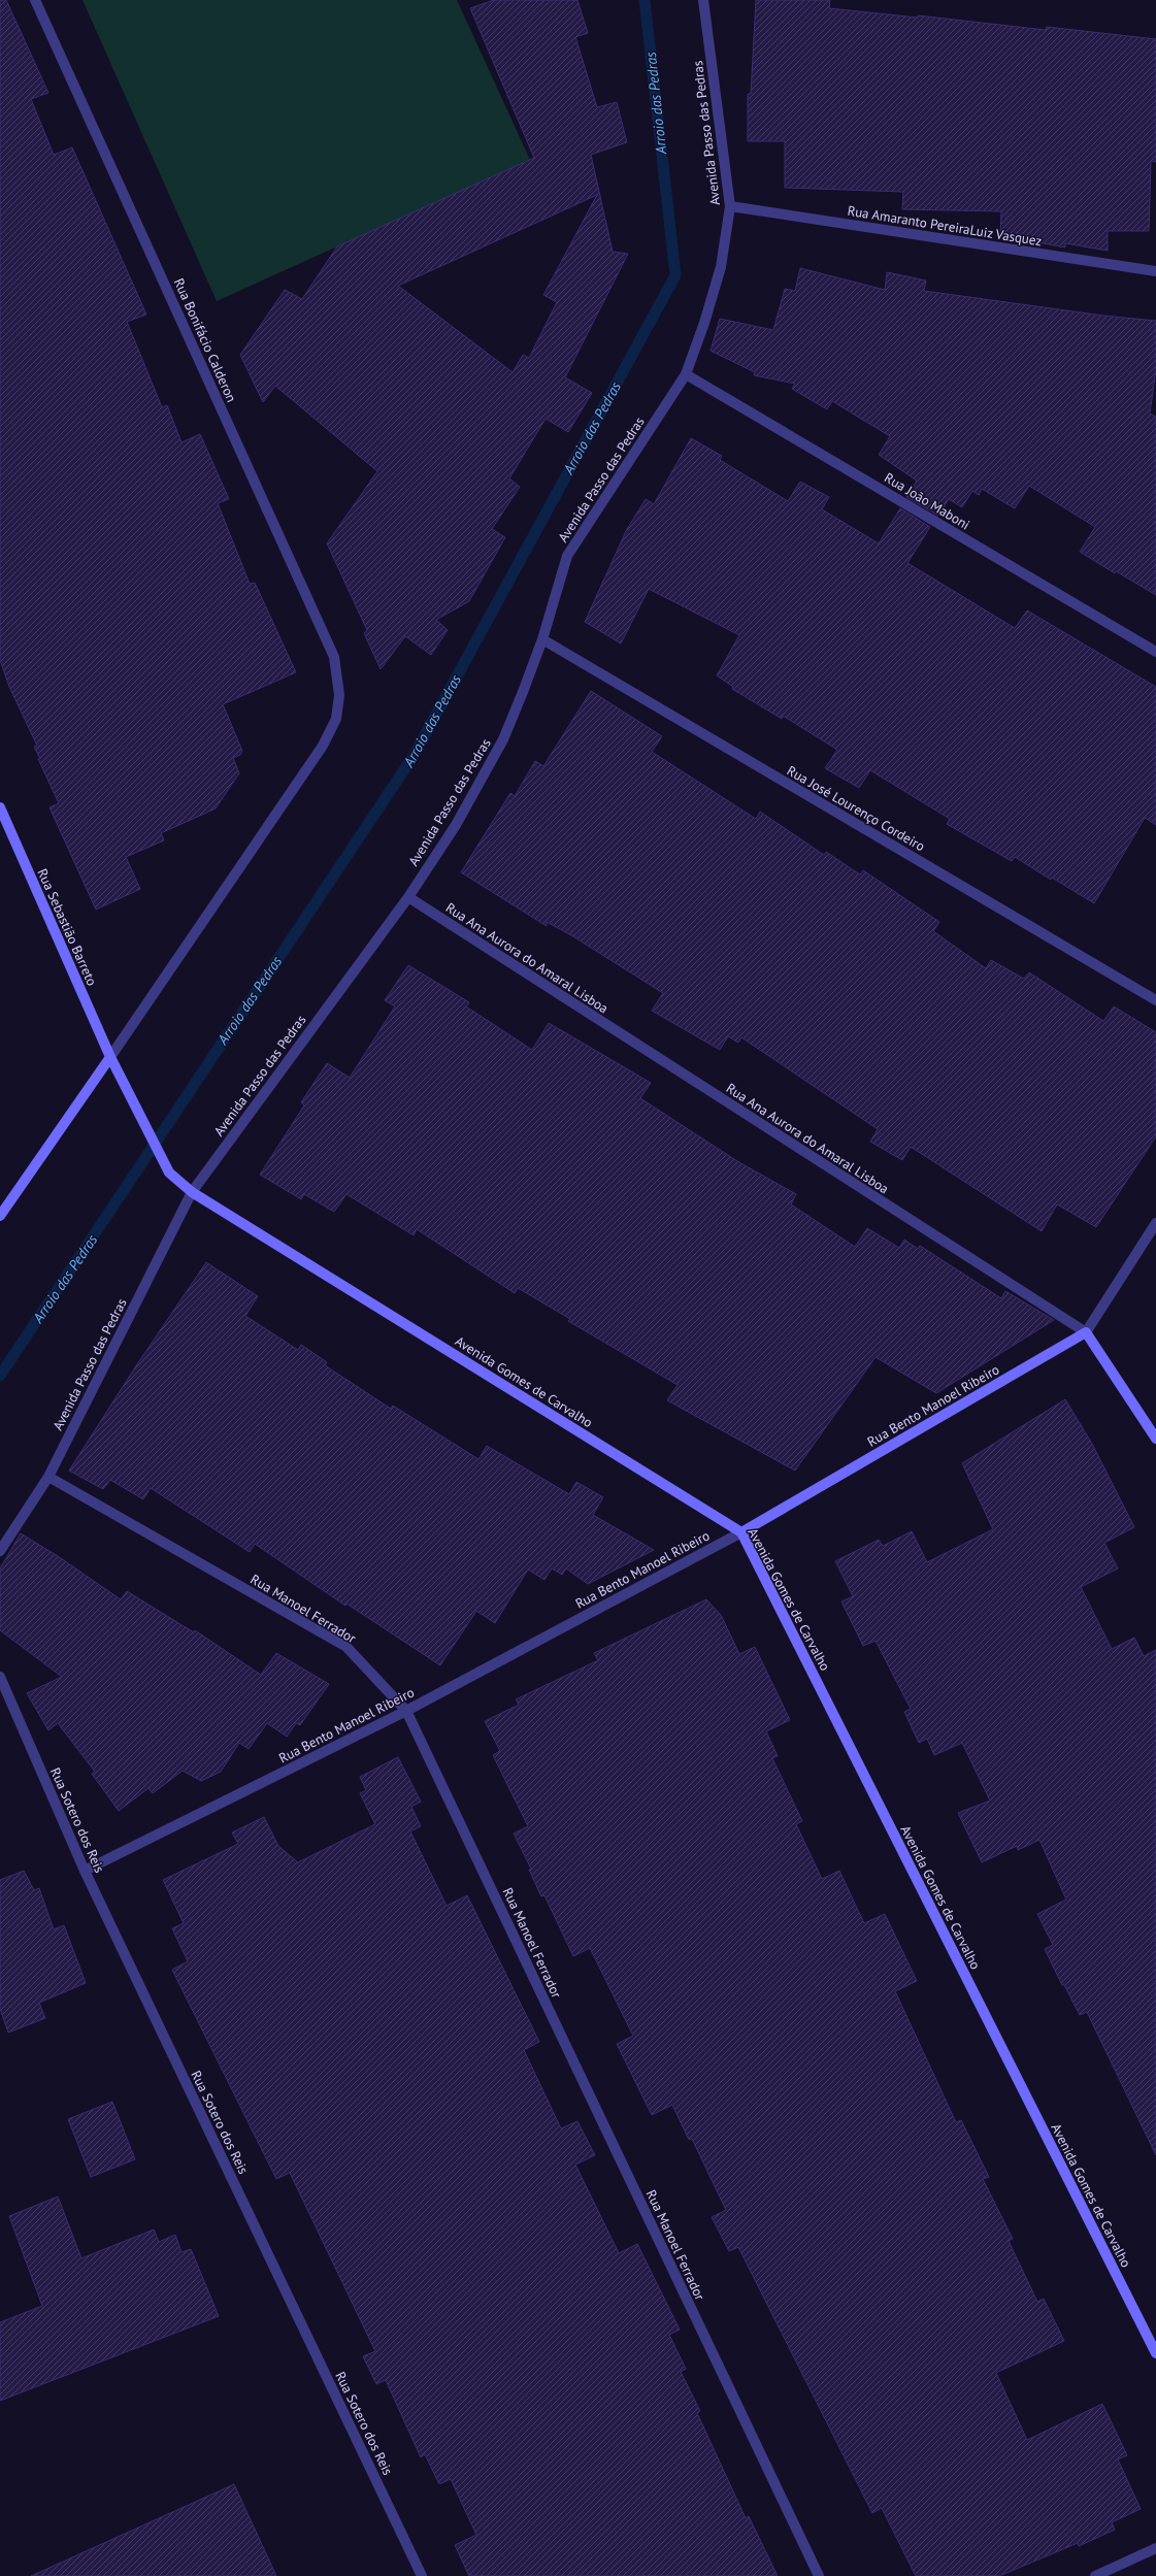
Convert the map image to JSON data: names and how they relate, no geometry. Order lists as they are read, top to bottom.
{
  "streets": {
    "street": [
      "Avenida Passo das Pedras",
      "Rua Amaranto PereiraLuiz Vasquez",
      "Rua Bonifácio Calderon",
      "Rua João Maboni",
      "Rua José Lourenço Cordeiro",
      "Rua Sebastião Barreto",
      "Rua Ana Aurora do Amaral Lisboa",
      "Avenida Gomes de Carvalho",
      "Rua Bento Manoel Ribeiro",
      "Rua Manoel Ferrador",
      "Rua Sotero dos Reis"
    ]
  },
  "crossings": [
    ["Avenida Passo das Pedras", "Rua Amaranto PereiraLuiz Vasquez"],
    ["Avenida Passo das Pedras", "Rua João Maboni"],
    ["Avenida Passo das Pedras", "Rua José Lourenço Cordeiro"],
    ["Avenida Passo das Pedras", "Rua Ana Aurora do Amaral Lisboa"],
    ["Avenida Passo das Pedras", "Avenida Gomes de Carvalho"],
    ["Avenida Passo das Pedras", "Rua Manoel Ferrador"],
    ["Rua Bonifácio Calderon", "Rua Sebastião Barreto"],
    ["Rua Bonifácio Calderon", "Avenida Gomes de Carvalho"],
    ["Rua Sebastião Barreto", "Avenida Gomes de Carvalho"],
    ["Rua Ana Aurora do Amaral Lisboa", "Rua Bento Manoel Ribeiro"],
    ["Avenida Gomes de Carvalho", "Rua Bento Manoel Ribeiro"],
    ["Rua Bento Manoel Ribeiro", "Rua Manoel Ferrador"],
    ["Rua Bento Manoel Ribeiro", "Rua Sotero dos Reis"]
  ],
  "water": ["Arroio das Pedras"]
}
